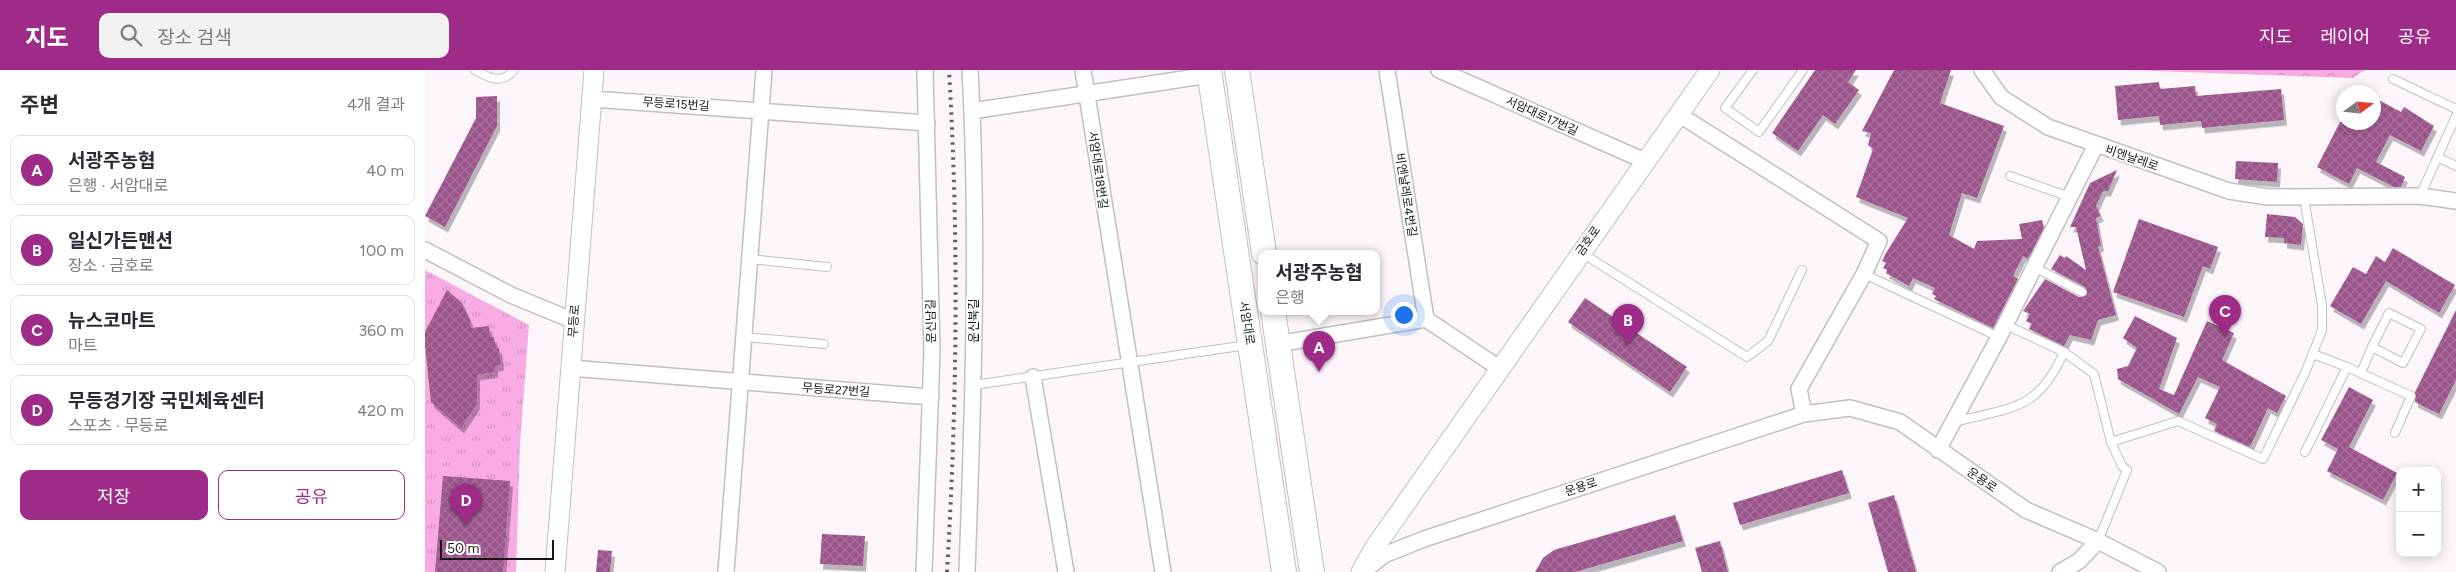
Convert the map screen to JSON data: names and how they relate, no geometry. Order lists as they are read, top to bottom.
{
  "streets": {
    "main road": ["서암대로"],
    "street": [
      "무등로15번길",
      "서암대로17번길",
      "비엔날레로",
      "서암대로18번길",
      "비엔날레로4번길",
      "금호로",
      "무등로",
      "운신남길",
      "운신북길",
      "무등로27번길",
      "운용로"
    ]
  },
  "crossings": [
    ["무등로15번길", "무등로"],
    ["무등로15번길", "운신남길"],
    ["서암대로17번길", "금호로"],
    ["금호로", "운용로"],
    ["무등로", "무등로27번길"],
    ["운신남길", "무등로27번길"]
  ],
  "scale_bar": "50 m",
  "north": "right",
  "page": {
    "header": "지도",
    "search": "장소 검색",
    "nav": ["지도", "레이어", "공유"],
    "heading": ["주변", "4개 결과"],
    "list": [
      {
        "mark": "A",
        "name": "서광주농협",
        "note": "은행 · 서암대로",
        "value": "40 m"
      },
      {
        "mark": "B",
        "name": "일신가든맨션",
        "note": "장소 · 금호로",
        "value": "100 m"
      },
      {
        "mark": "C",
        "name": "뉴스코마트",
        "note": "마트",
        "value": "360 m"
      },
      {
        "mark": "D",
        "name": "무등경기장 국민체육센터",
        "note": "스포츠 · 무등로",
        "value": "420 m"
      }
    ],
    "popup": ["서광주농협", "은행"],
    "pins": [
      "C",
      "B",
      "A",
      "D"
    ],
    "buttons": ["저장", "공유"],
    "map_buttons": ["+", "−"],
    "scale": "50 m"
  }
}
